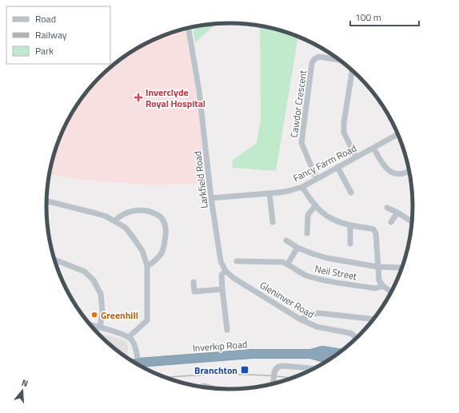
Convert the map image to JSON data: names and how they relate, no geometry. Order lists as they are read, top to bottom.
{
  "streets": {
    "highway": ["Inverkip Road"],
    "street": [
      "Cawdor Crescent",
      "Fancy Farm Road",
      "Larkfield Road",
      "Neil Street",
      "Gleninver Road"
    ]
  },
  "crossings": [
    ["Cawdor Crescent", "Fancy Farm Road"],
    ["Fancy Farm Road", "Larkfield Road"],
    ["Larkfield Road", "Gleninver Road"]
  ],
  "places": {
    "health": ["Inverclyde Royal Hospital"],
    "other": ["Greenhill"],
    "transit": ["Branchton"]
  },
  "legend": ["Road", "Railway", "Park"],
  "scale_bar": "100 m",
  "north": "top"
}
